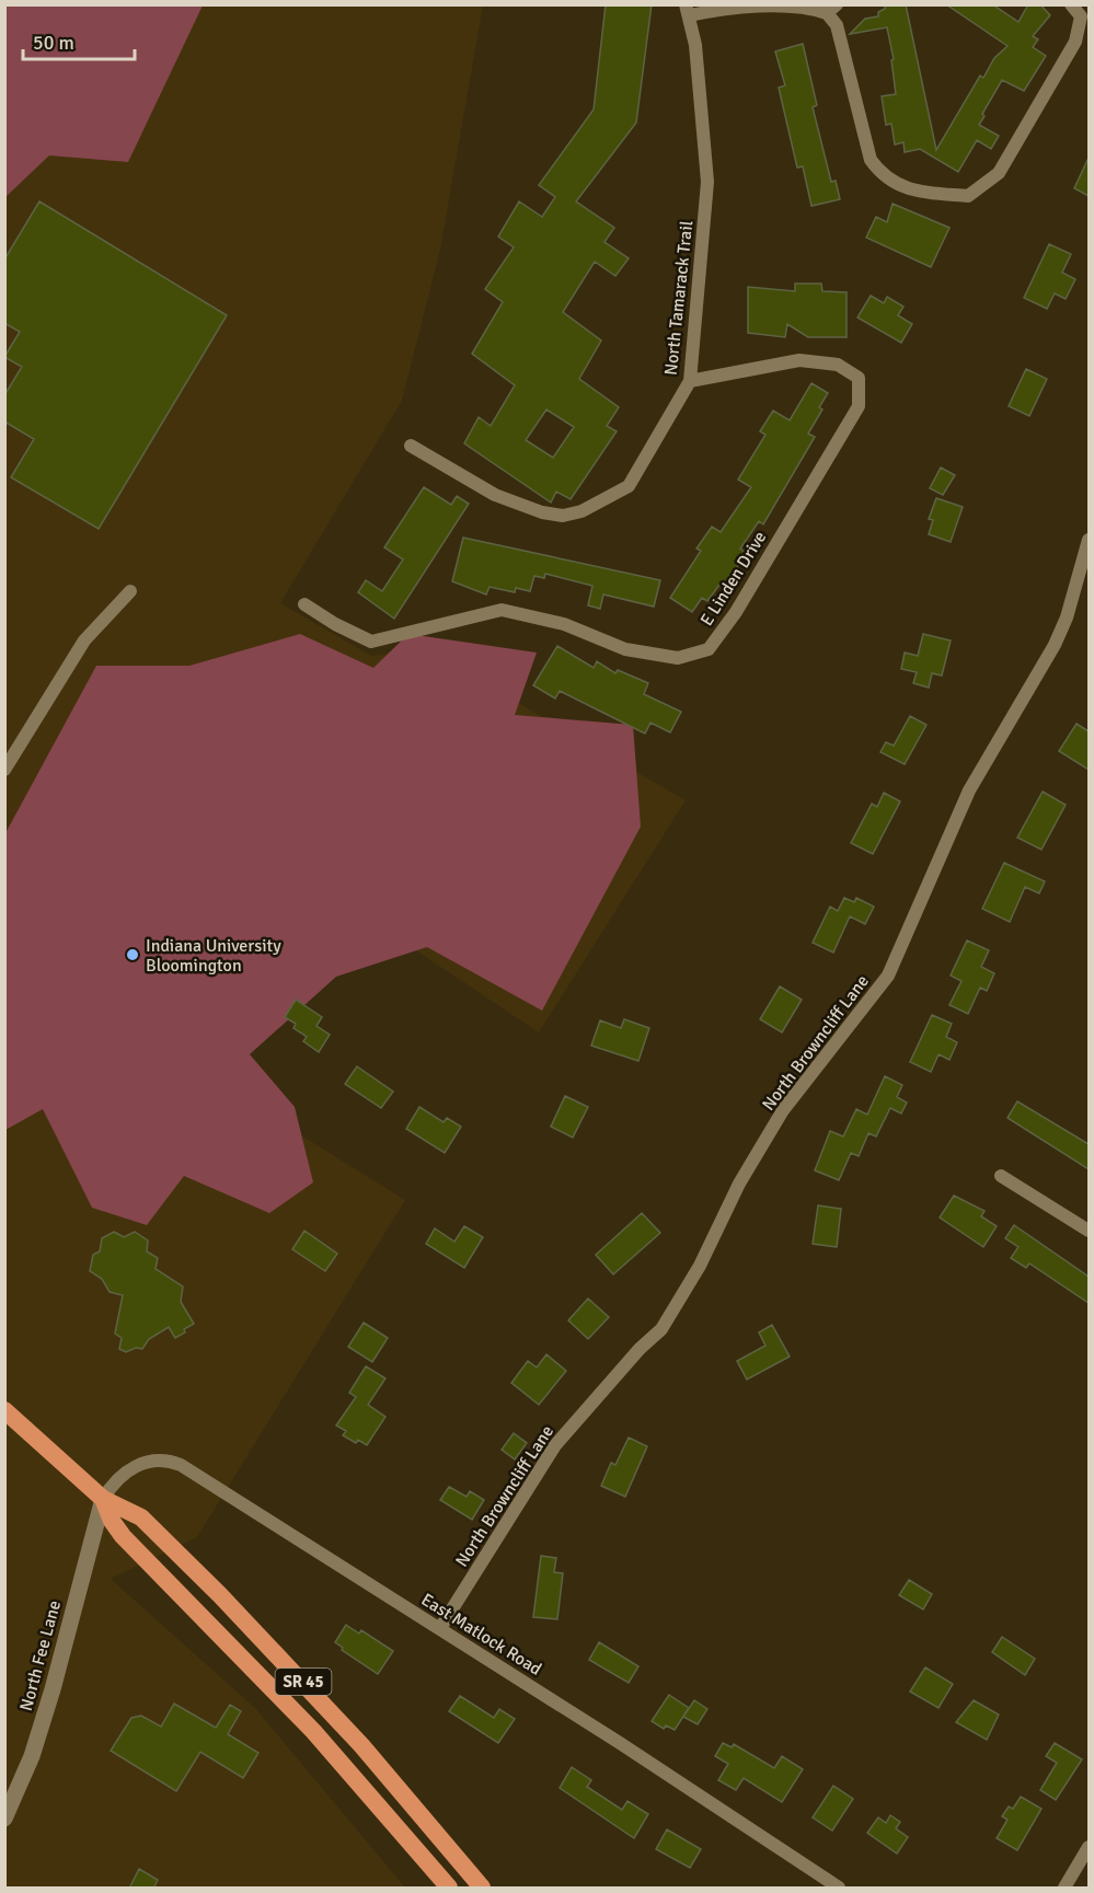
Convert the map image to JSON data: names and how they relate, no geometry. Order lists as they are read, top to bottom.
{
  "streets": {
    "highway": ["SR 45"],
    "street": [
      "North Tamarack Trail",
      "E Linden Drive",
      "North Browncliff Lane",
      "East Matlock Road",
      "North Fee Lane"
    ]
  },
  "crossings": [
    ["North Tamarack Trail", "E Linden Drive"],
    ["North Browncliff Lane", "East Matlock Road"],
    ["East Matlock Road", "North Fee Lane"],
    ["East Matlock Road", "SR 45"],
    ["North Fee Lane", "SR 45"]
  ],
  "places": ["Indiana University Bloomington"],
  "scale_bar": "50 m"
}
